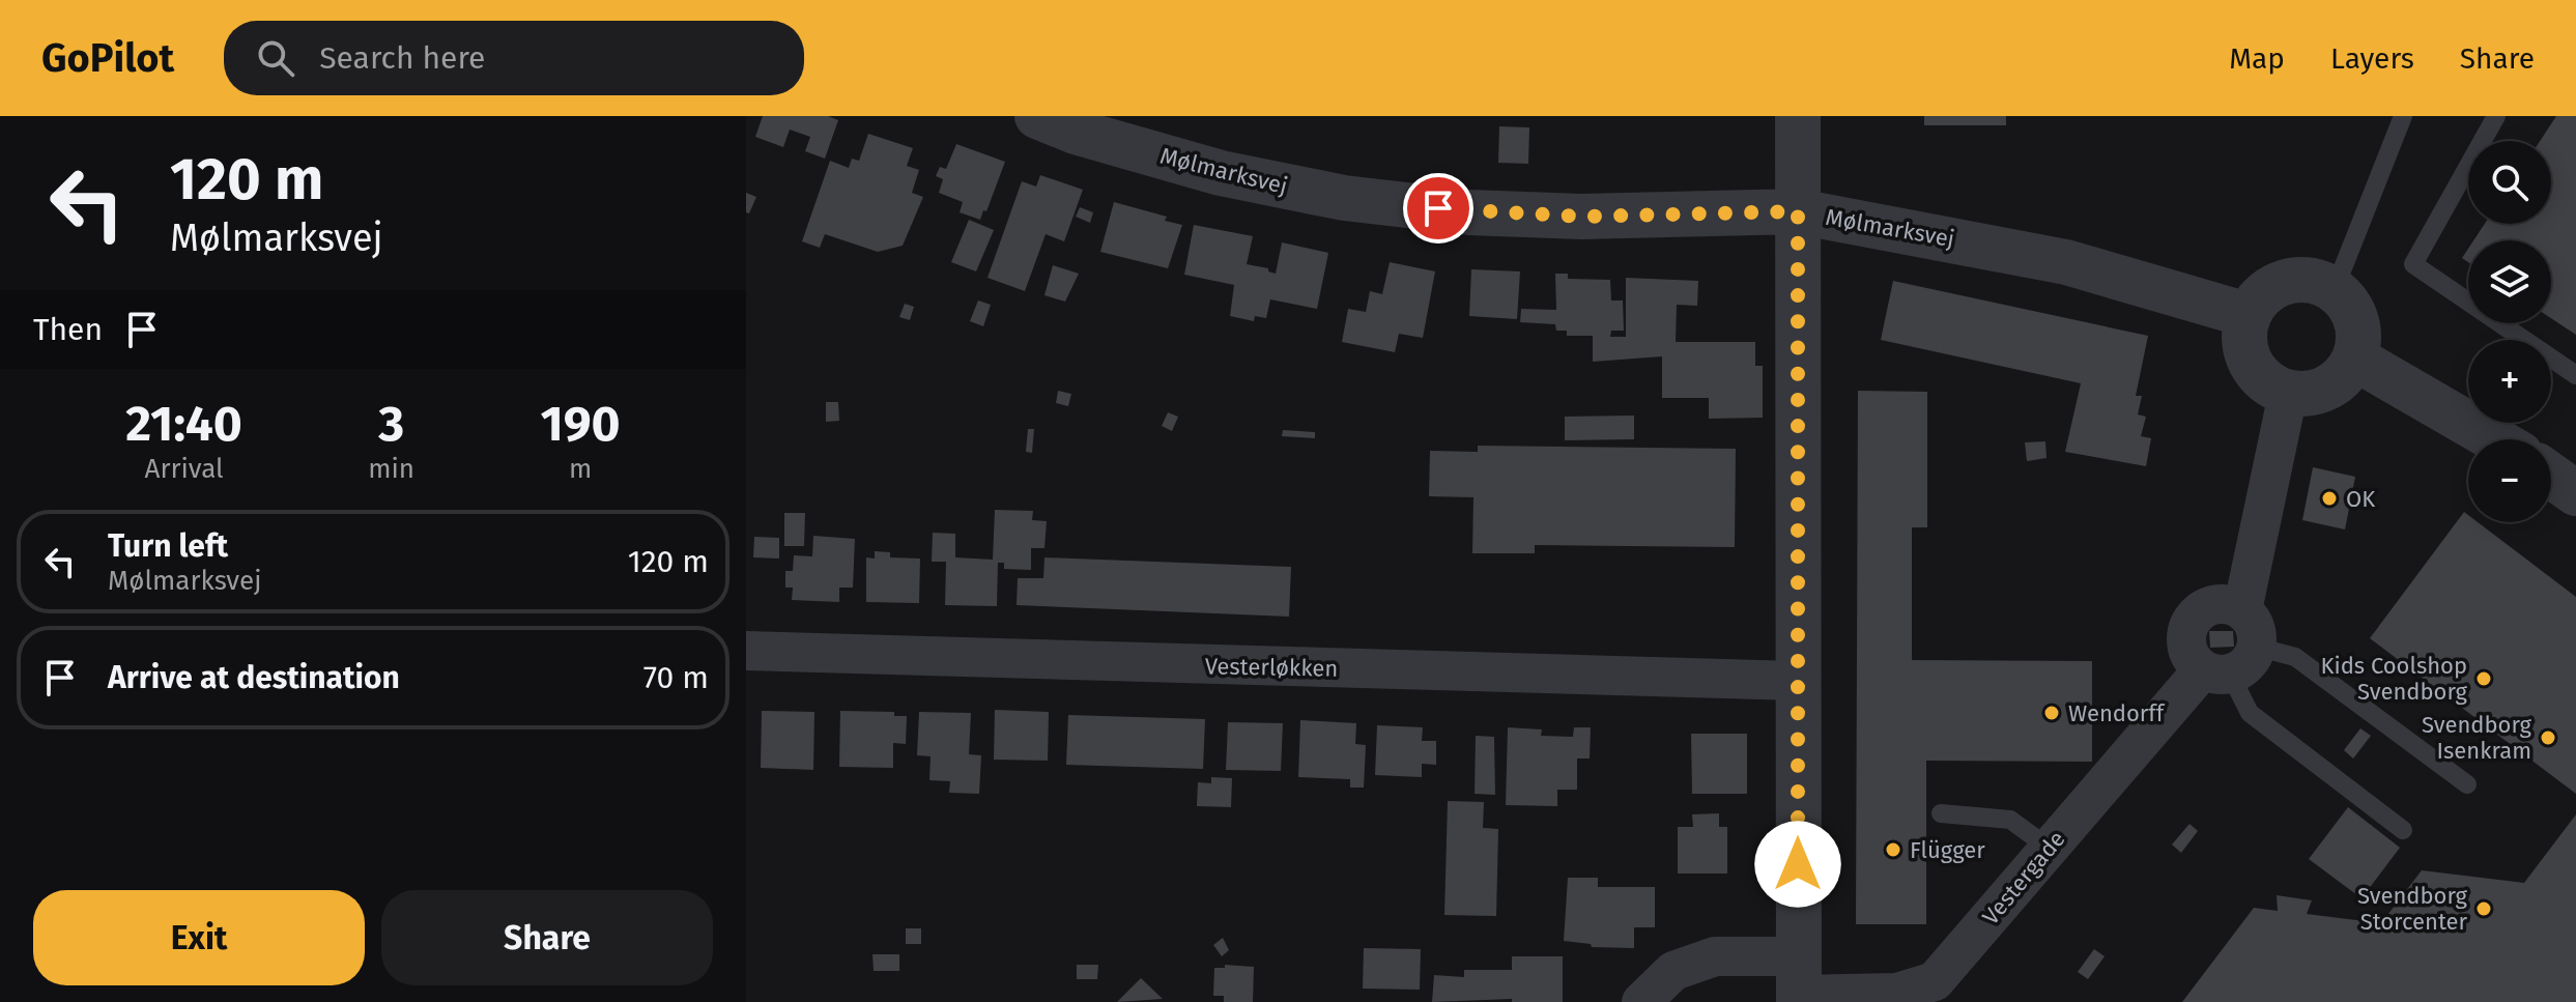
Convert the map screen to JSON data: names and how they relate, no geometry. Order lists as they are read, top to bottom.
{
  "streets": {
    "street": ["Mølmarksvej", "Vesterløkken", "Vestergade"]
  },
  "crossings": [
    ["Mølmarksvej", "Vestergade"]
  ],
  "places": [
    "OK",
    "Kids Coolshop Svendborg",
    "Wendorff",
    "Svendborg Isenkram",
    "Flügger",
    "Svendborg Storcenter"
  ],
  "page": {
    "header": "GoPilot",
    "search": "Search here",
    "nav": ["Map", "Layers", "Share"],
    "turn": ["120 m", "Mølmarksvej"],
    "map_buttons": ["+", "−"],
    "then": "Then",
    "eta": [
      "21:40",
      "Arrival",
      "3",
      "min",
      "190",
      "m"
    ],
    "list": [
      {
        "name": "Turn left",
        "note": "Mølmarksvej",
        "value": "120 m"
      },
      {
        "name": "Arrive at destination",
        "value": "70 m"
      }
    ],
    "buttons": ["Exit", "Share"]
  }
}
